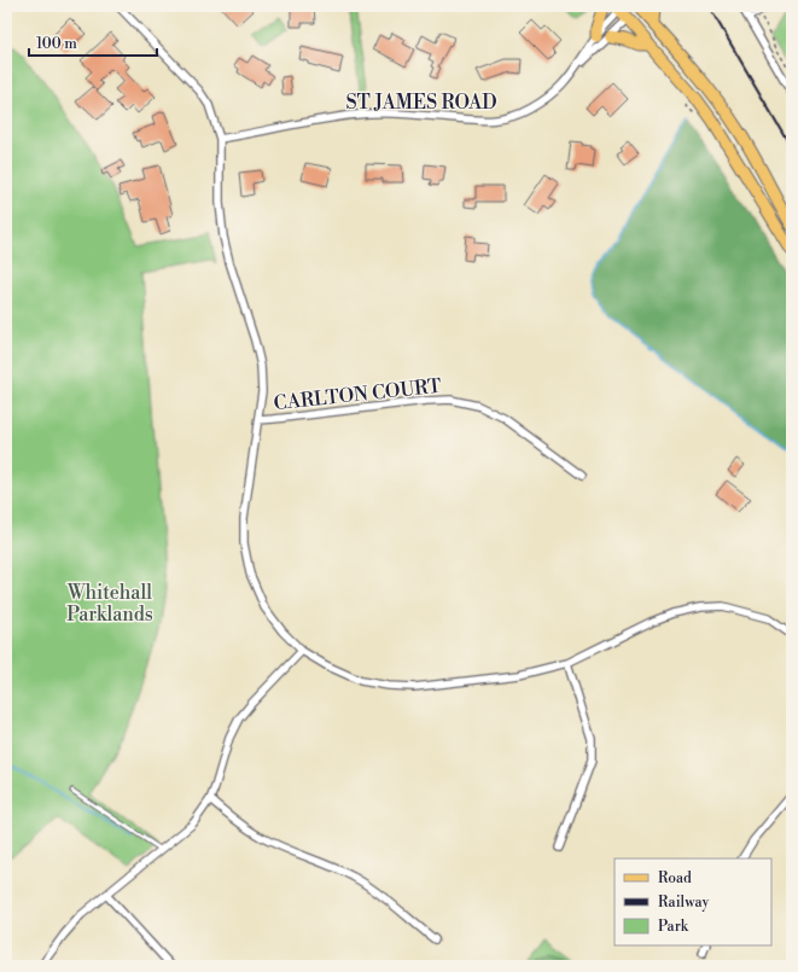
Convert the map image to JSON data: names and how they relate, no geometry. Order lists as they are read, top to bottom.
{
  "streets": {
    "street": ["ST JAMES ROAD", "CARLTON COURT"]
  },
  "parks": ["Whitehall Parklands"],
  "legend": ["Road", "Railway", "Park"],
  "scale_bar": "100 m"
}
